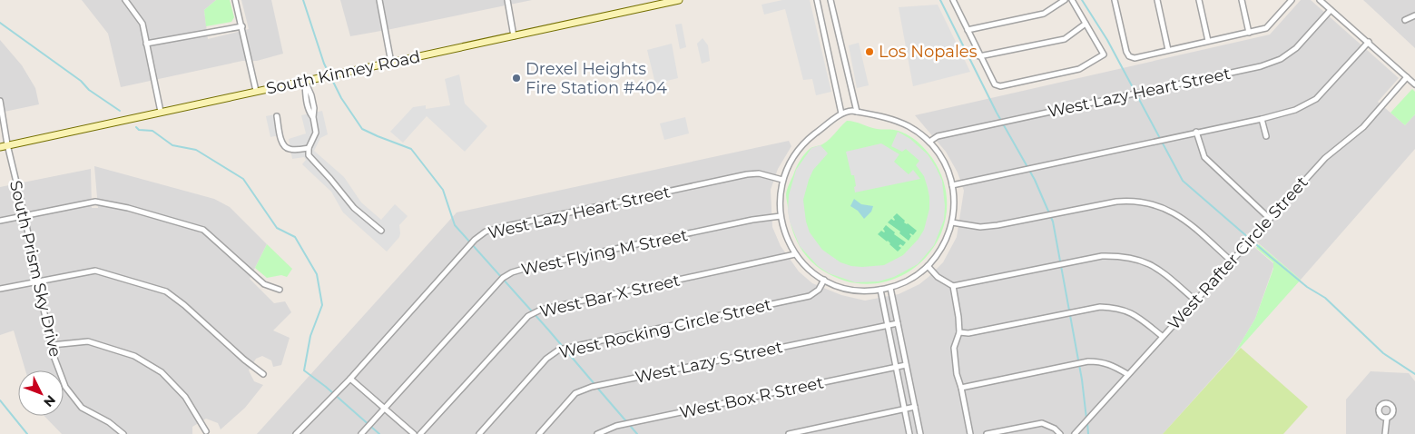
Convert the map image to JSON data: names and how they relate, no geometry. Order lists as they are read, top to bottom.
{
  "streets": {
    "main road": ["South Kinney Road"],
    "street": [
      "West Lazy Heart Street",
      "West Flying M Street",
      "West Rafter Circle Street",
      "South Prism Sky Drive",
      "West Bar X Street",
      "West Rocking Circle Street",
      "West Lazy S Street",
      "West Box R Street"
    ]
  },
  "crossings": [
    ["South Kinney Road", "South Prism Sky Drive"]
  ],
  "places": ["Los Nopales", "Drexel Heights Fire Station #404"],
  "north": "bottom right"
}
